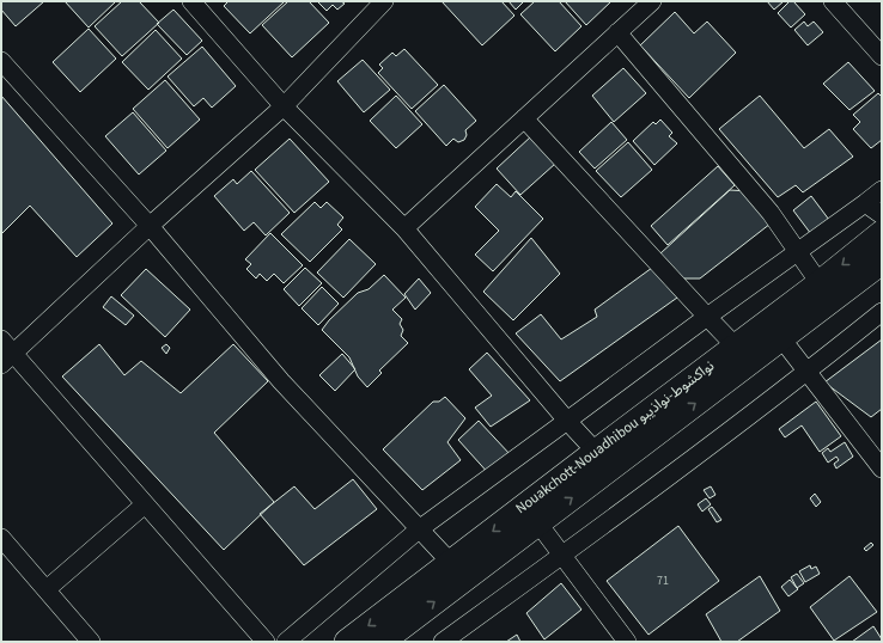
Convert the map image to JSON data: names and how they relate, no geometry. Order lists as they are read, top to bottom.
{
  "streets": {
    "highway": ["Nouakchott-Nouadhibou نواكشوط-نواذيبو"]
  },
  "house_numbers": ["71"]
}
